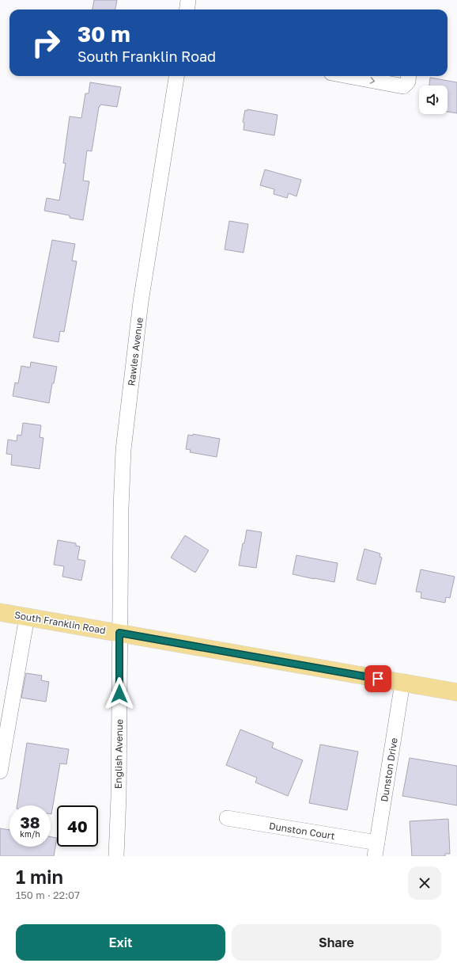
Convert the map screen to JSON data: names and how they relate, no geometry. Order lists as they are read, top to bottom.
{
  "streets": {
    "main road": ["South Franklin Road"],
    "street": [
      "Rawles Avenue",
      "English Avenue",
      "Dunston Drive",
      "Dunston Court"
    ]
  },
  "crossings": [
    ["Rawles Avenue", "South Franklin Road"],
    ["Rawles Avenue", "English Avenue"],
    ["South Franklin Road", "English Avenue"],
    ["South Franklin Road", "Dunston Drive"],
    ["Dunston Drive", "Dunston Court"]
  ],
  "page": {
    "turn": ["30 m", "South Franklin Road"],
    "speed": "38 km/h",
    "limit": "40",
    "heading": ["1 min", "150 m · 22:07"],
    "buttons": ["Exit", "Share"]
  }
}
